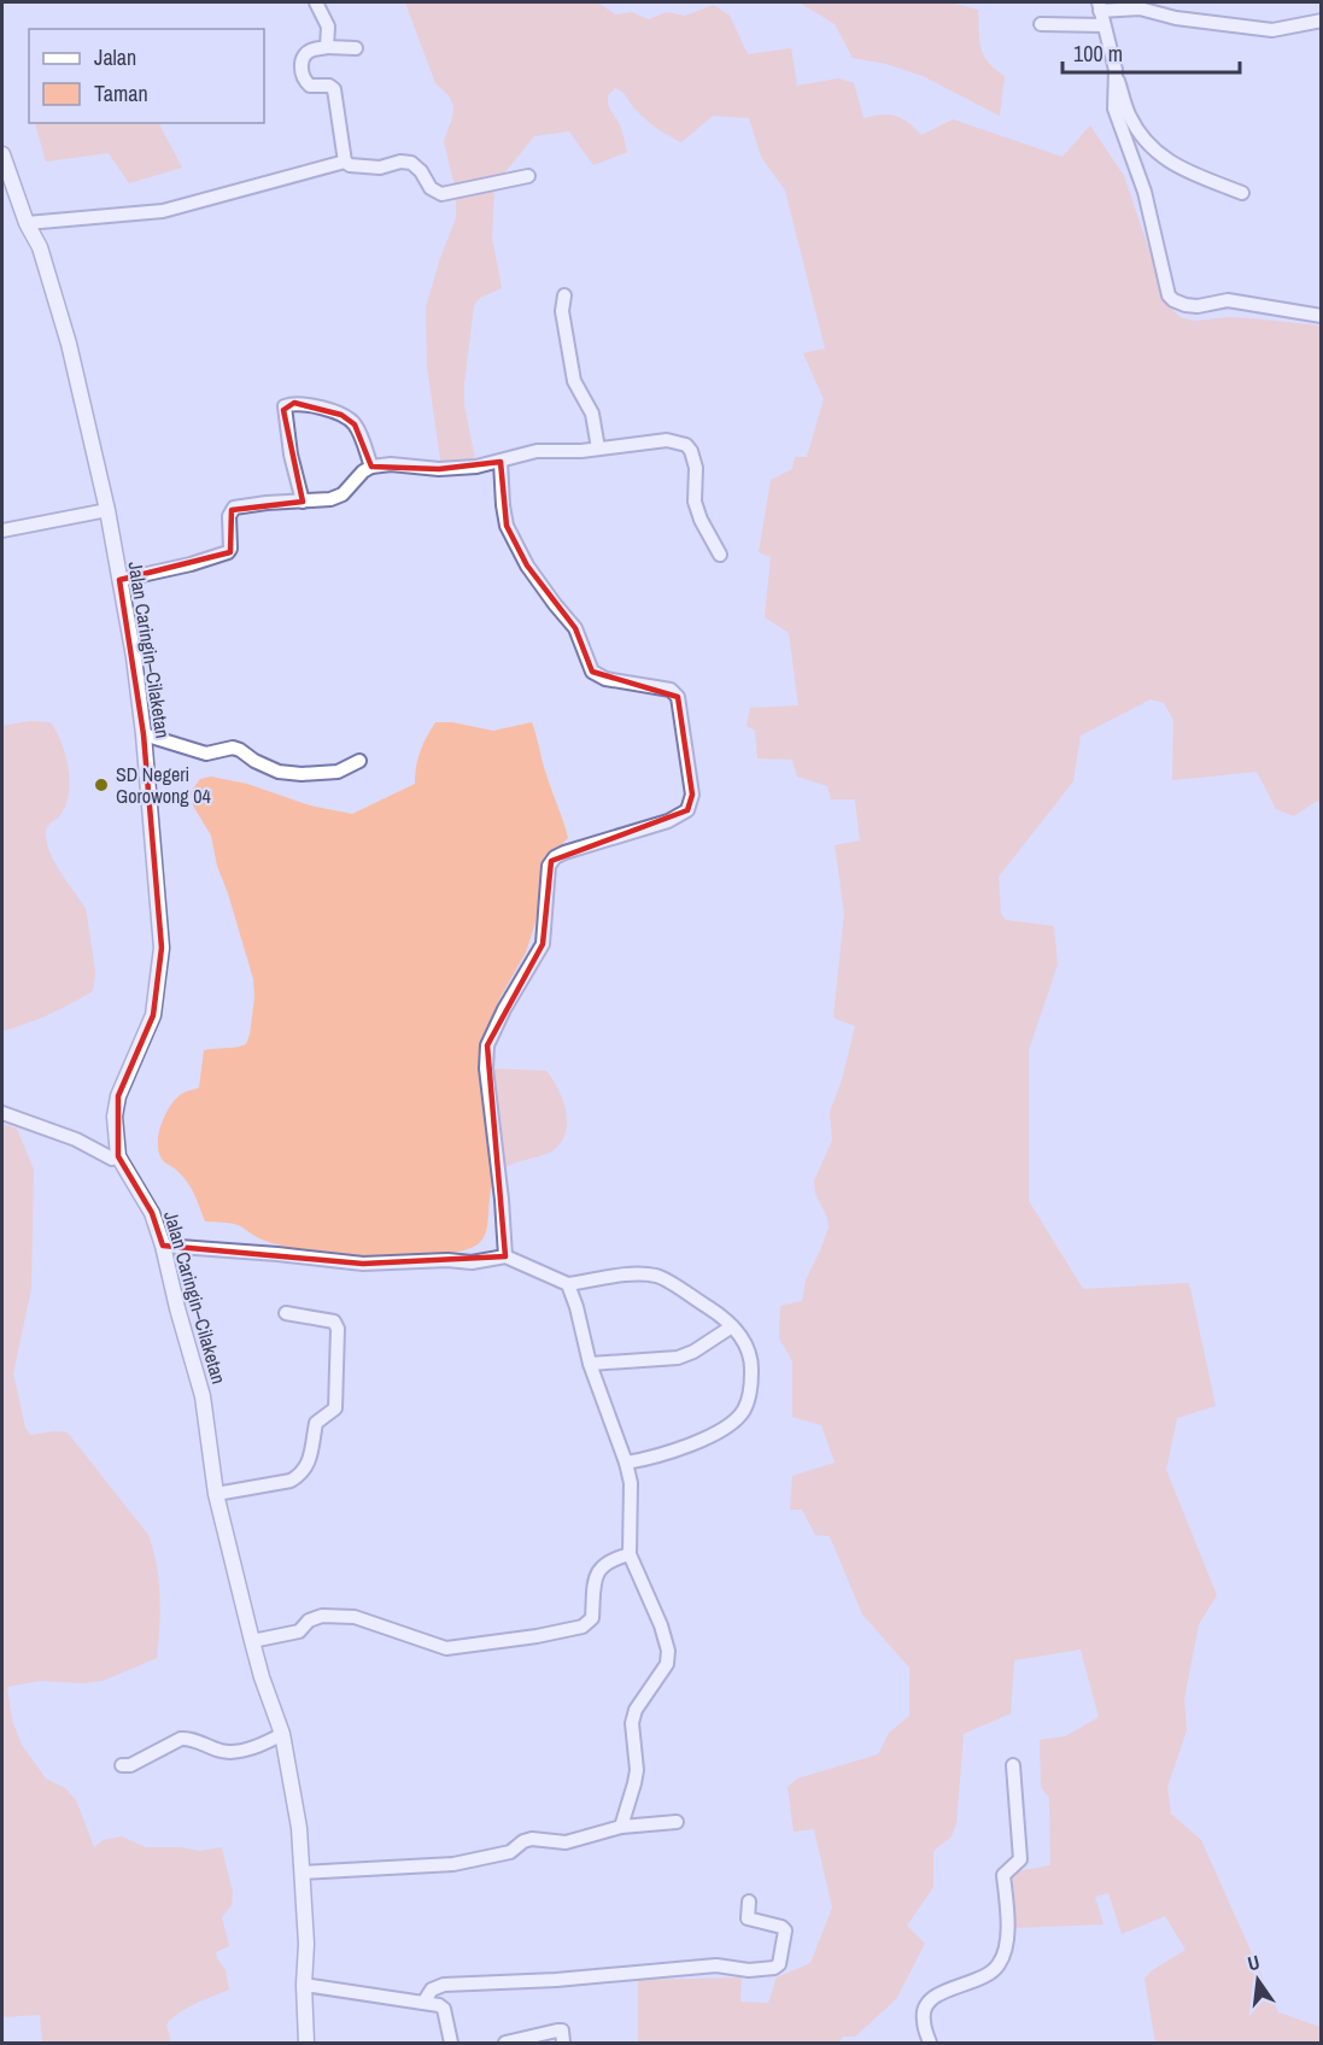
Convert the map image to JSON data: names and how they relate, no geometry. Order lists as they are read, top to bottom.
{
  "streets": {
    "street": ["Jalan Caringin–Cilaketan"]
  },
  "places": ["SD Negeri Gorowong 04"],
  "legend": ["Jalan", "Taman"],
  "scale_bar": "100 m",
  "north": "top"
}
